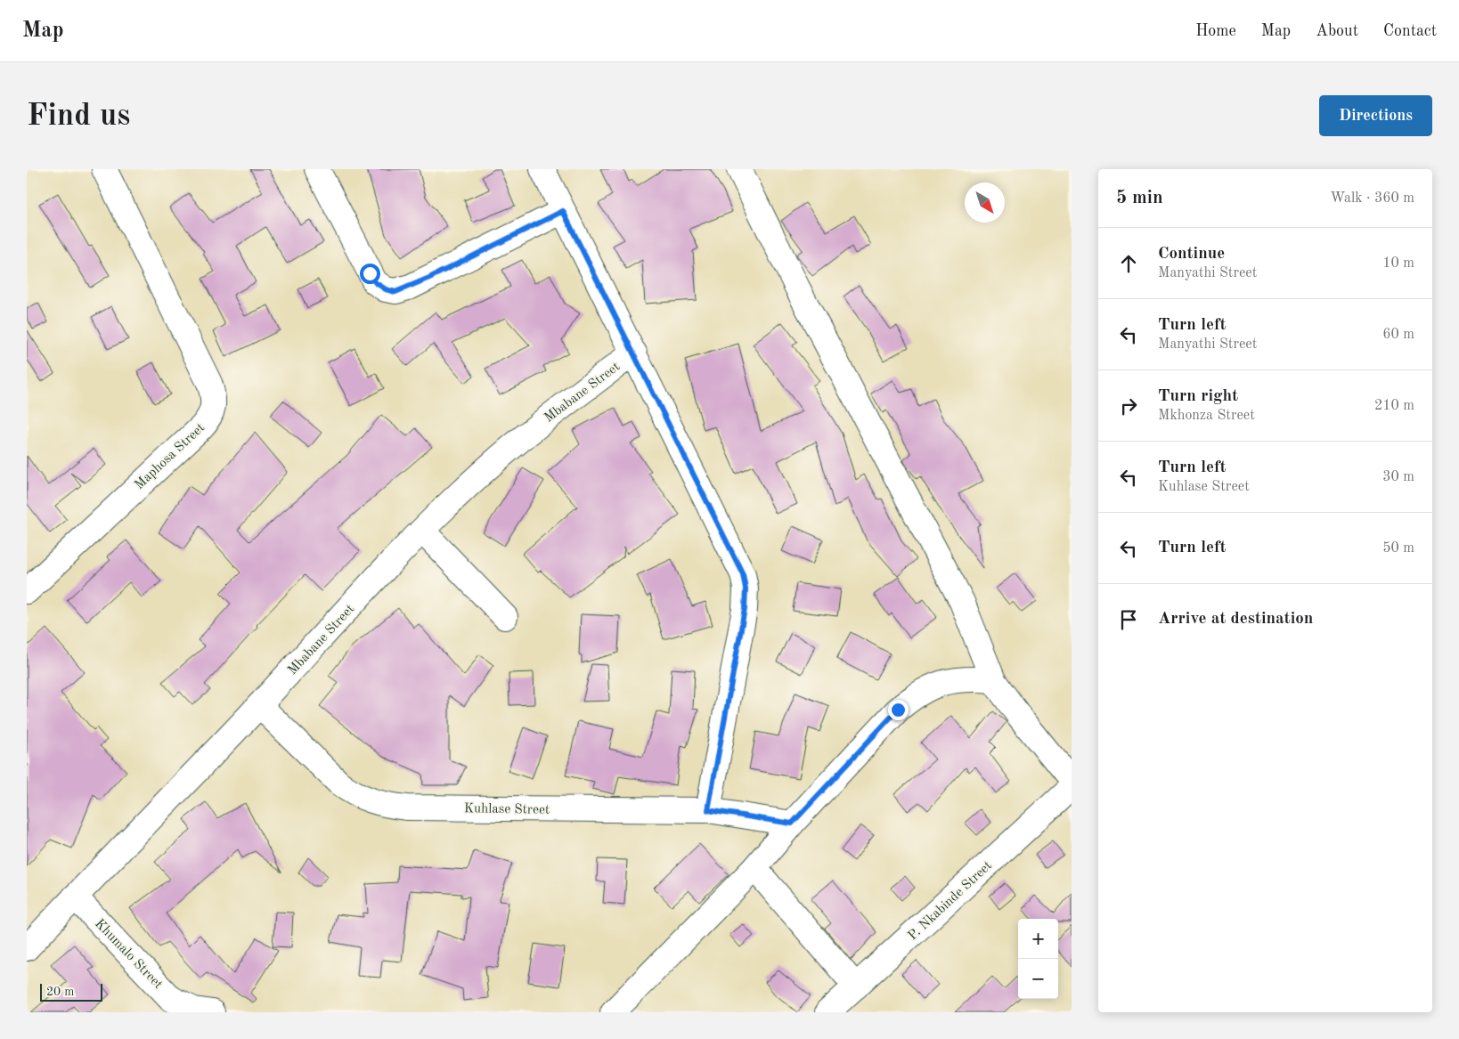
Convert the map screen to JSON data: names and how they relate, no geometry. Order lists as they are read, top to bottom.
{
  "streets": {
    "street": [
      "Mbabane Street",
      "Maphosa Street",
      "Kuhlase Street",
      "P. Nkabinde Street",
      "Khumalo Street"
    ]
  },
  "crossings": [
    ["Mbabane Street", "Kuhlase Street"],
    ["Mbabane Street", "Khumalo Street"]
  ],
  "scale_bar": "20 m",
  "north": "bottom right",
  "page": {
    "header": "Map",
    "nav": [
      "Home",
      "Map",
      "About",
      "Contact"
    ],
    "buttons": "Directions",
    "title": "Find us",
    "heading": ["5 min", "Walk · 360 m"],
    "list": [
      ["Continue", "Manyathi Street", "10 m"],
      ["Turn left", "Manyathi Street", "60 m"],
      ["Turn right", "Mkhonza Street", "210 m"],
      ["Turn left", "Kuhlase Street", "30 m"],
      ["Turn left", "50 m"],
      "Arrive at destination"
    ],
    "map_buttons": ["+", "−"],
    "scale": "20 m"
  }
}
